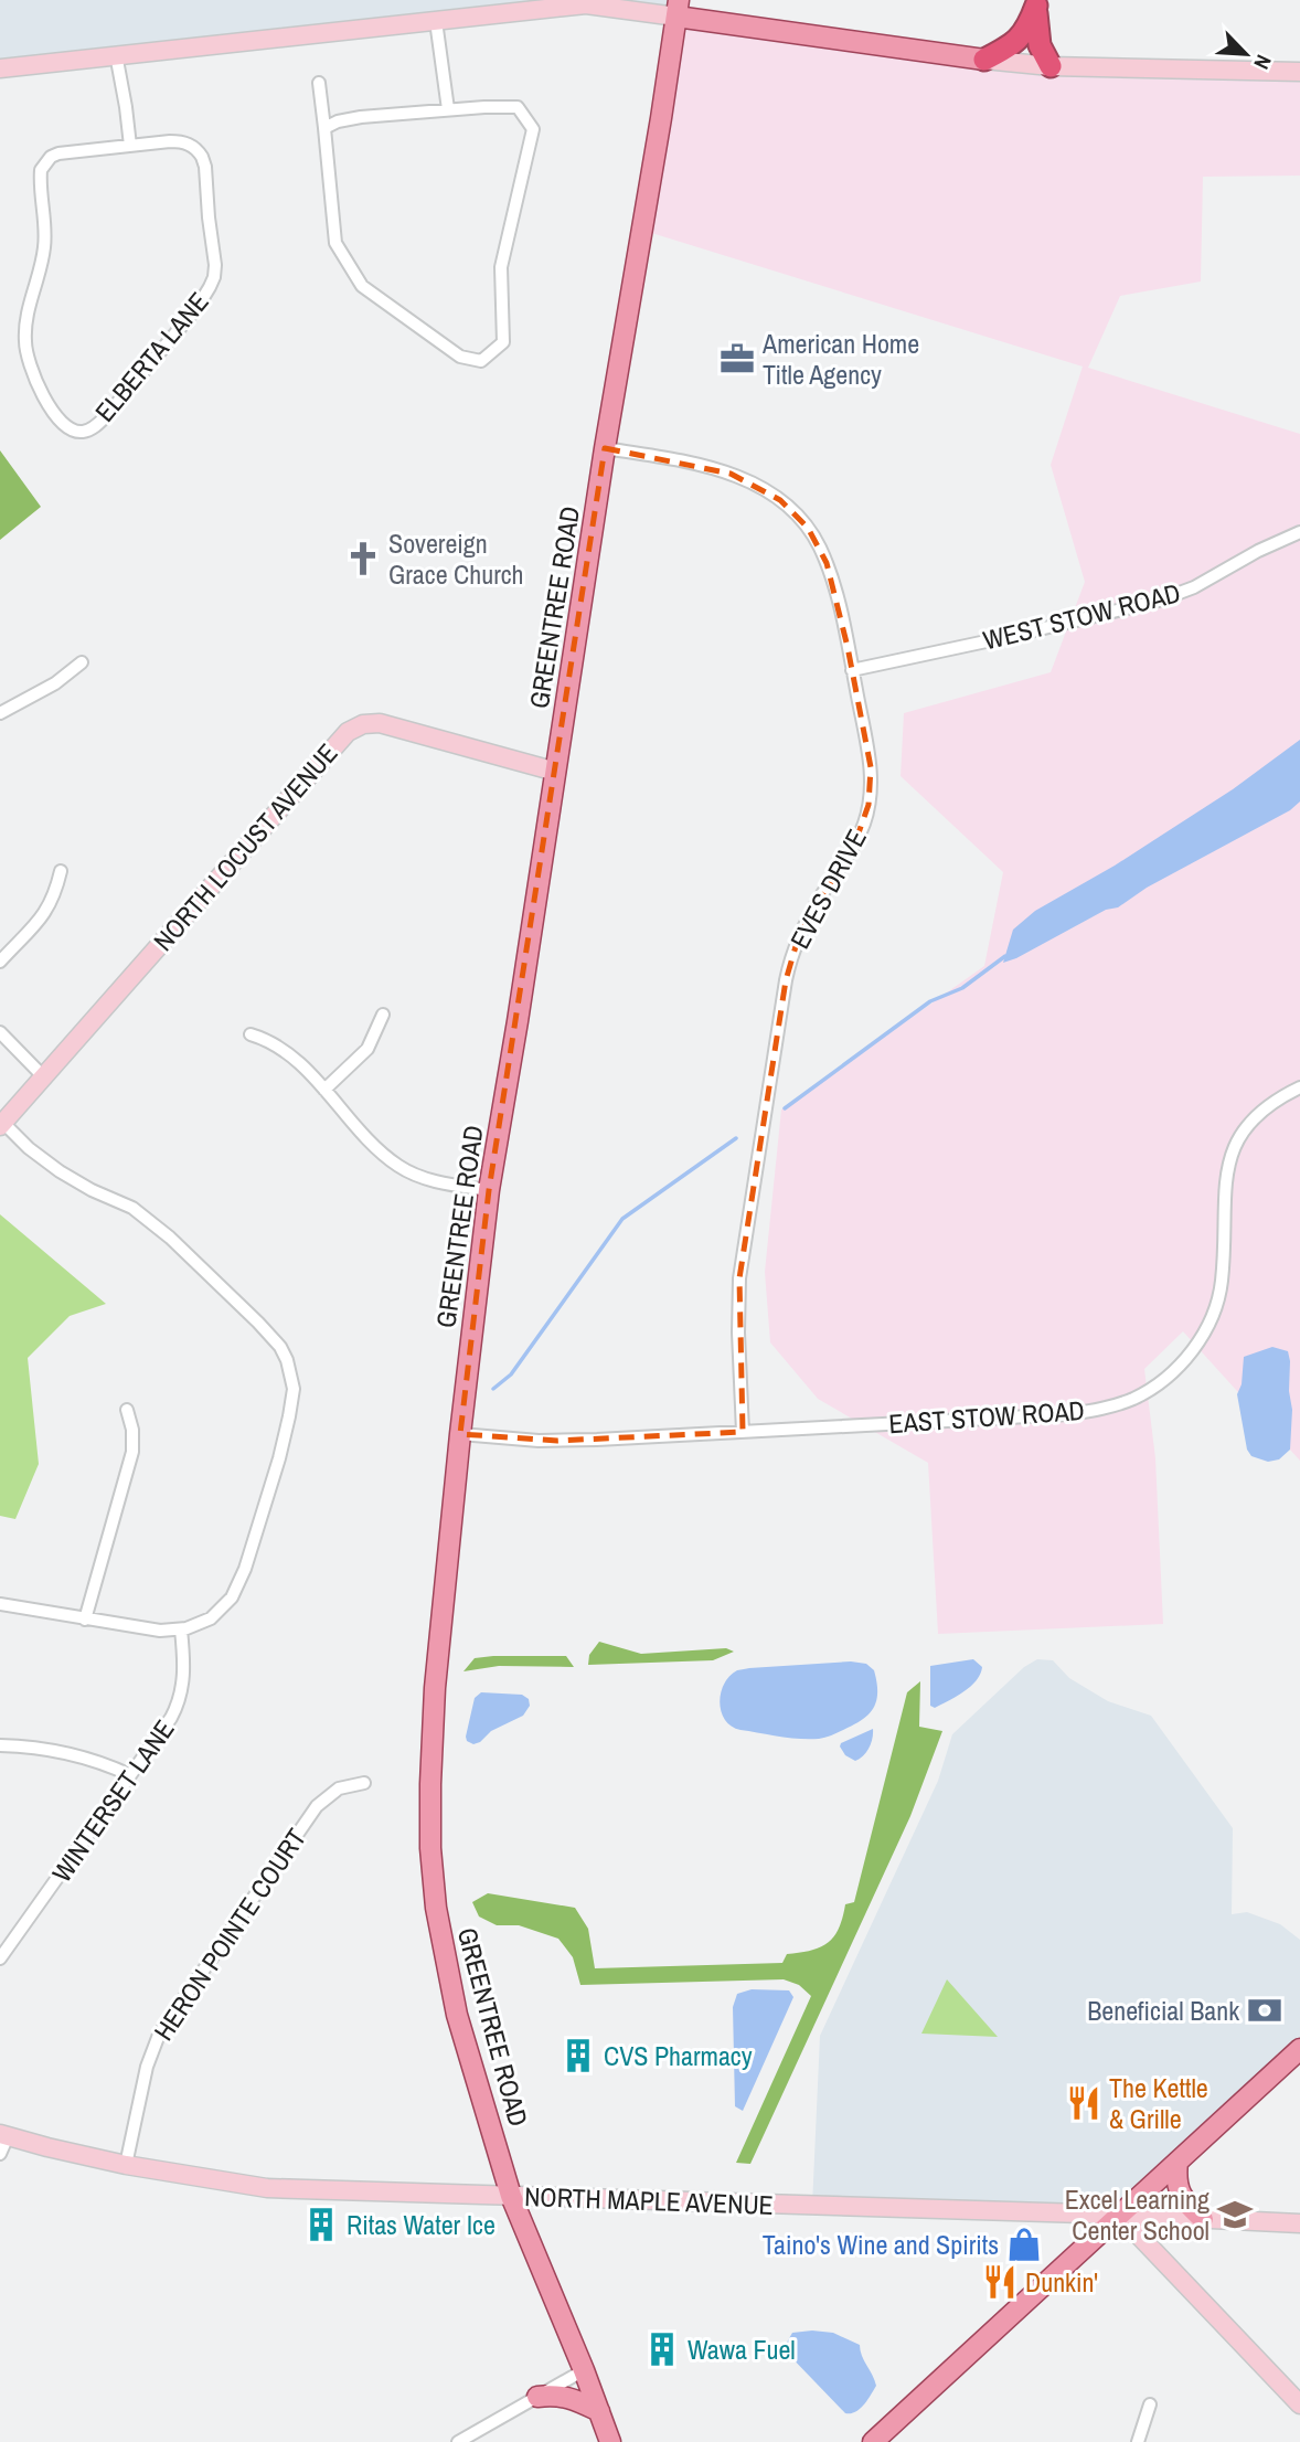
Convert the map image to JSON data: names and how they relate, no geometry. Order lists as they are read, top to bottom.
{
  "streets": {
    "main road": ["GREENTREE ROAD"],
    "street": [
      "ELBERTA LANE",
      "WEST STOW ROAD",
      "NORTH LOCUST AVENUE",
      "EVES DRIVE",
      "EAST STOW ROAD",
      "WINTERSET LANE",
      "HERON POINTE COURT",
      "NORTH MAPLE AVENUE"
    ]
  },
  "crossings": [
    ["GREENTREE ROAD", "NORTH LOCUST AVENUE"],
    ["GREENTREE ROAD", "EVES DRIVE"],
    ["GREENTREE ROAD", "EAST STOW ROAD"],
    ["GREENTREE ROAD", "NORTH MAPLE AVENUE"],
    ["WEST STOW ROAD", "EVES DRIVE"],
    ["EVES DRIVE", "EAST STOW ROAD"],
    ["HERON POINTE COURT", "NORTH MAPLE AVENUE"]
  ],
  "places": {
    "office": ["American Home Title Agency"],
    "church": ["Sovereign Grace Church"],
    "bank": ["Beneficial Bank"],
    "building": ["CVS Pharmacy", "Ritas Water Ice", "Wawa Fuel"],
    "restaurant": ["The Kettle & Grille", "Dunkin'"],
    "school or university": ["Excel Learning Center School"],
    "shop": ["Taino's Wine and Spirits"]
  },
  "north": "bottom right"
}
